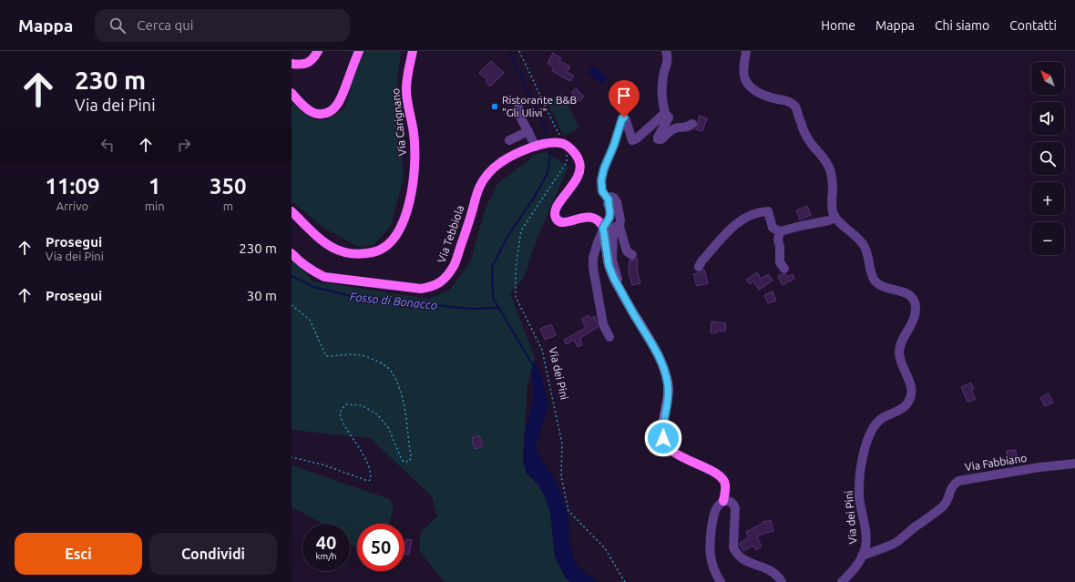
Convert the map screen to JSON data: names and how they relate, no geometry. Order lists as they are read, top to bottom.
{
  "streets": {
    "main road": ["Via Carignano", "Via Tebbiola"],
    "street": ["Via dei Pini", "Via Fabbiano"]
  },
  "crossings": [
    ["Via Tebbiola", "Via dei Pini"],
    ["Via dei Pini", "Via Fabbiano"]
  ],
  "water": ["Fosso di Bonacco"],
  "places": ["Ristorante B&B \"Gli Ulivi\""],
  "north": "top left",
  "page": {
    "header": "Mappa",
    "search": "Cerca qui",
    "nav": [
      "Home",
      "Mappa",
      "Chi siamo",
      "Contatti"
    ],
    "turn": ["230 m", "Via dei Pini"],
    "map_buttons": ["+", "−"],
    "eta": [
      "11:09",
      "Arrivo",
      "1",
      "min",
      "350",
      "m"
    ],
    "list": [
      {
        "name": "Prosegui",
        "note": "Via dei Pini",
        "value": "230 m"
      },
      {
        "name": "Prosegui",
        "value": "30 m"
      }
    ],
    "speed": "40 km/h",
    "limit": "50",
    "buttons": ["Esci", "Condividi"]
  }
}
